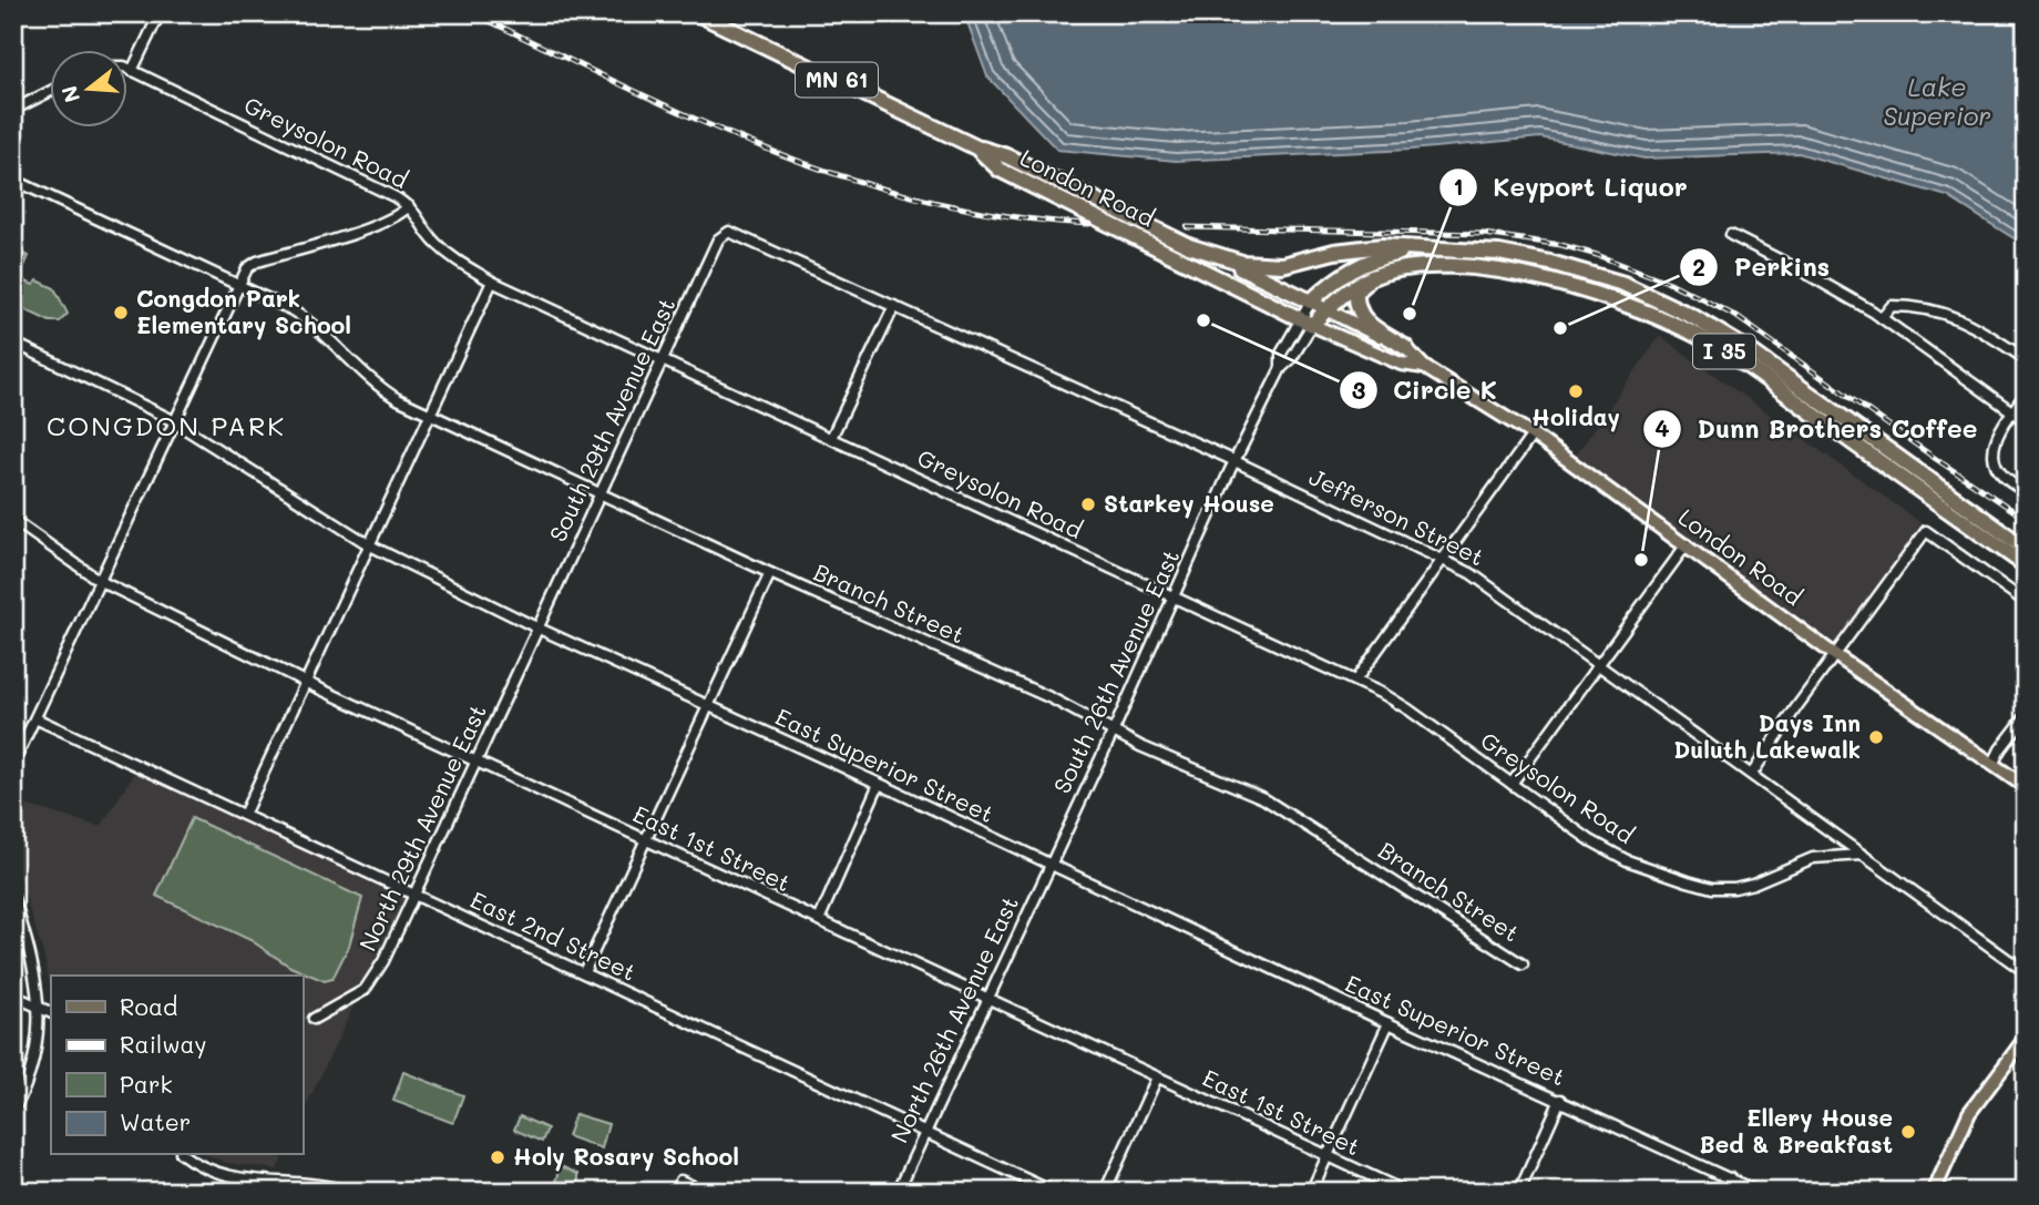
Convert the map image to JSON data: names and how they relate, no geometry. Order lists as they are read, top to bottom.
{
  "streets": {
    "highway": ["MN 61", "London Road", "I 35"],
    "street": [
      "Greysolon Road",
      "South 29th Avenue East",
      "Jefferson Street",
      "Branch Street",
      "South 26th Avenue East",
      "East Superior Street",
      "North 29th Avenue East",
      "East 1st Street",
      "East 2nd Street",
      "North 26th Avenue East"
    ]
  },
  "crossings": [
    ["MN 61", "London Road"],
    ["Greysolon Road", "South 29th Avenue East"],
    ["Greysolon Road", "Jefferson Street"],
    ["Greysolon Road", "South 26th Avenue East"],
    ["London Road", "I 35"],
    ["London Road", "South 26th Avenue East"],
    ["South 29th Avenue East", "Jefferson Street"],
    ["South 29th Avenue East", "Branch Street"],
    ["South 29th Avenue East", "East Superior Street"],
    ["South 29th Avenue East", "North 29th Avenue East"],
    ["Jefferson Street", "South 26th Avenue East"],
    ["Branch Street", "South 26th Avenue East"],
    ["South 26th Avenue East", "East Superior Street"],
    ["South 26th Avenue East", "North 26th Avenue East"],
    ["East Superior Street", "North 29th Avenue East"],
    ["East Superior Street", "North 26th Avenue East"],
    ["North 29th Avenue East", "East 1st Street"],
    ["North 29th Avenue East", "East 2nd Street"],
    ["East 1st Street", "North 26th Avenue East"],
    ["East 2nd Street", "North 26th Avenue East"]
  ],
  "districts": ["CONGDON PARK"],
  "water": ["Lake Superior"],
  "places": [
    "Congdon Park Elementary School",
    "Keyport Liquor",
    "Circle K",
    "Perkins",
    "Holiday",
    "Starkey House",
    "Dunn Brothers Coffee",
    "Days Inn Duluth Lakewalk",
    "Ellery House Bed & Breakfast",
    "Holy Rosary School"
  ],
  "legend": [
    "Road",
    "Railway",
    "Park",
    "Water"
  ],
  "north": "left"
}
